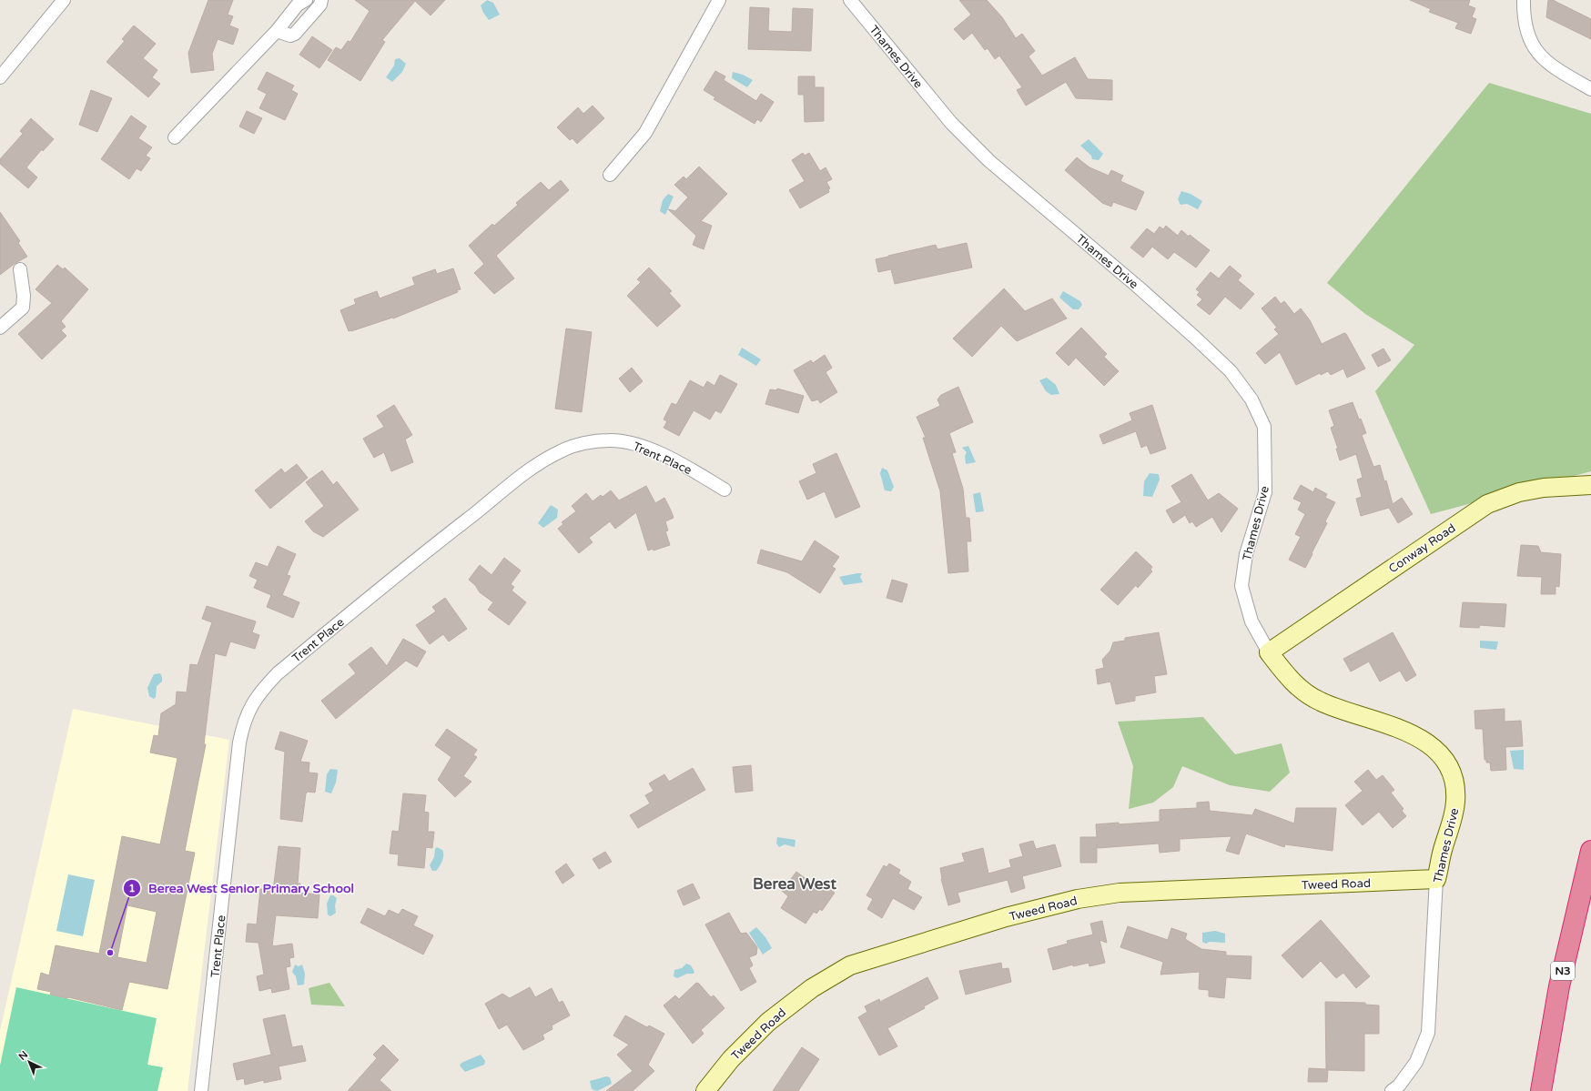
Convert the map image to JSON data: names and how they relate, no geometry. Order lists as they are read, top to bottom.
{
  "streets": {
    "highway": ["N3"],
    "street": [
      "Thames Drive",
      "Trent Place",
      "Conway Road",
      "Tweed Road"
    ]
  },
  "crossings": [
    ["Thames Drive", "Conway Road"],
    ["Thames Drive", "Tweed Road"]
  ],
  "districts": ["Berea West"],
  "places": ["Berea West Senior Primary School"],
  "north": "top left"
}
